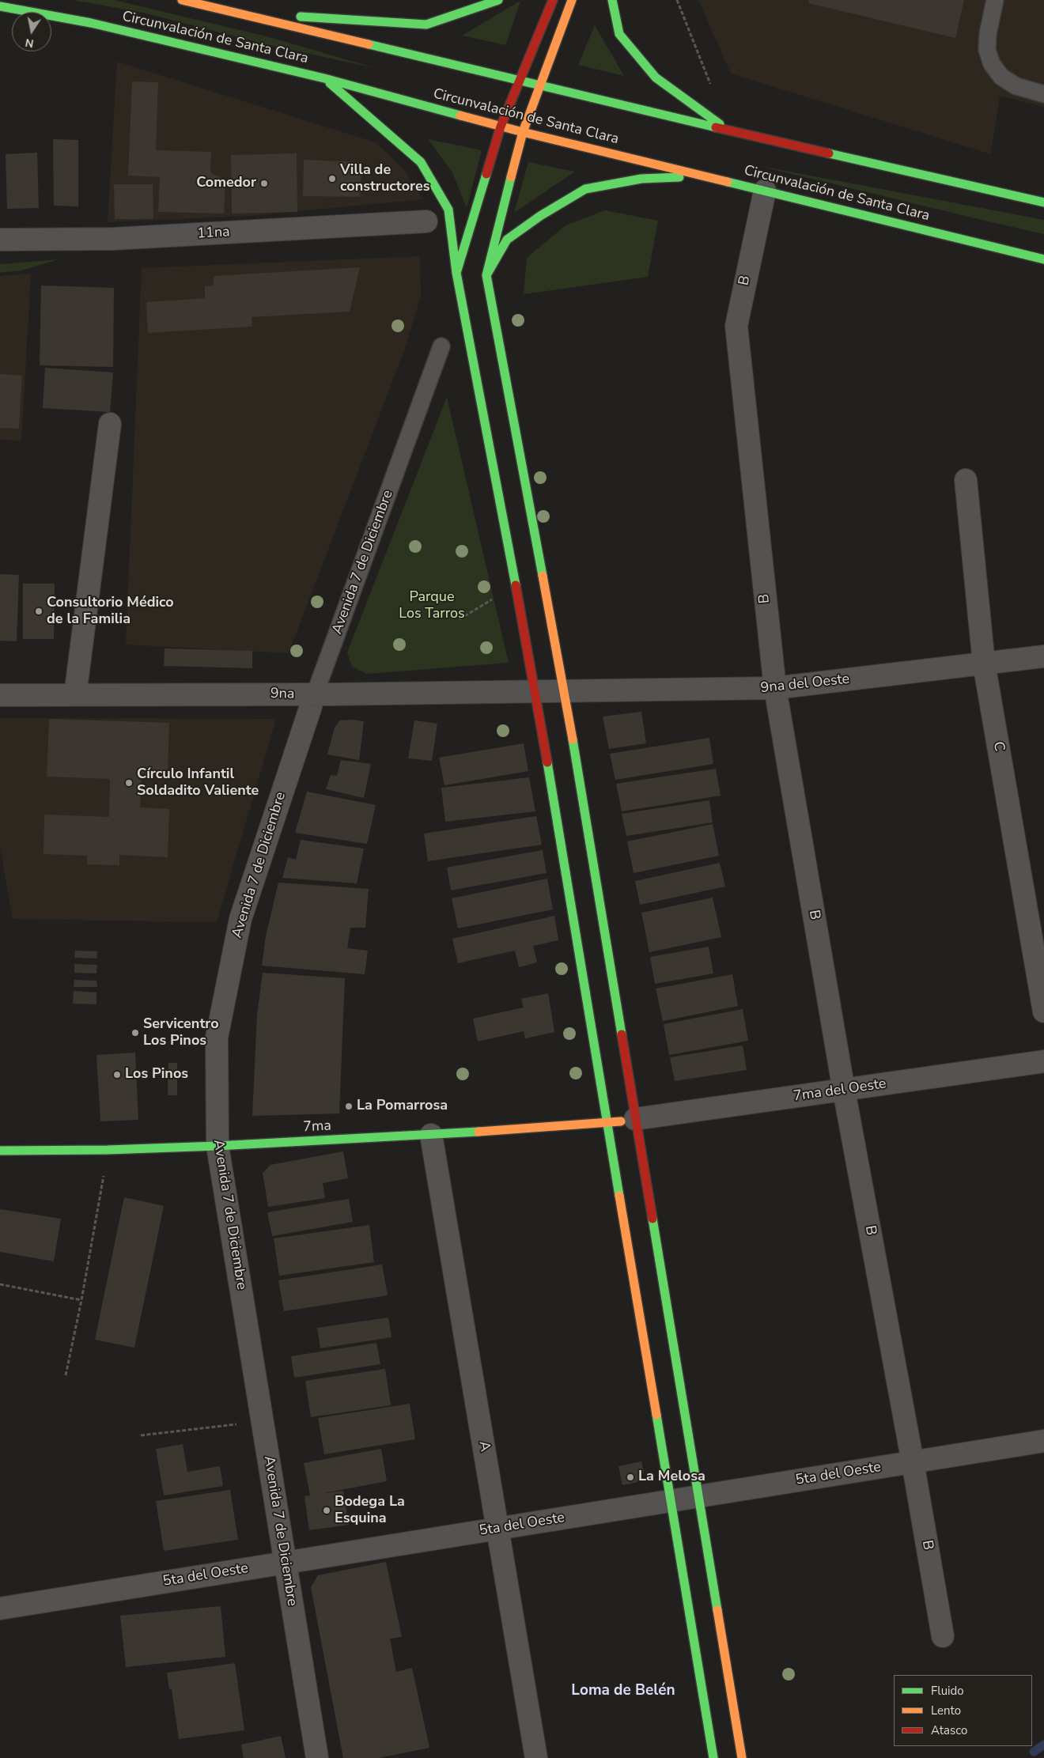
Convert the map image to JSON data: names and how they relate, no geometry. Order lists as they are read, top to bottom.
{
  "streets": {
    "main road": ["Circunvalación de Santa Clara", "7ma"],
    "street": [
      "11na",
      "B",
      "Avenida 7 de Diciembre",
      "9na del Oeste",
      "9na",
      "C",
      "7ma del Oeste",
      "A",
      "5ta del Oeste"
    ]
  },
  "crossings": [
    ["Circunvalación de Santa Clara", "B"],
    ["B", "9na del Oeste"],
    ["B", "7ma del Oeste"],
    ["B", "5ta del Oeste"],
    ["Avenida 7 de Diciembre", "9na"],
    ["Avenida 7 de Diciembre", "7ma"],
    ["Avenida 7 de Diciembre", "5ta del Oeste"],
    ["9na del Oeste", "9na"],
    ["9na del Oeste", "C"],
    ["7ma del Oeste", "7ma"],
    ["7ma", "A"],
    ["A", "5ta del Oeste"]
  ],
  "districts": ["Loma de Belén"],
  "parks": ["Parque Los Tarros"],
  "places": [
    "Villa de constructores",
    "Comedor",
    "Consultorio Médico de la Familia",
    "Círculo Infantil Soldadito Valiente",
    "Servicentro Los Pinos",
    "Los Pinos",
    "La Pomarrosa",
    "La Melosa",
    "Bodega La Esquina"
  ],
  "legend": ["Fluido", "Lento", "Atasco"],
  "north": "bottom"
}
